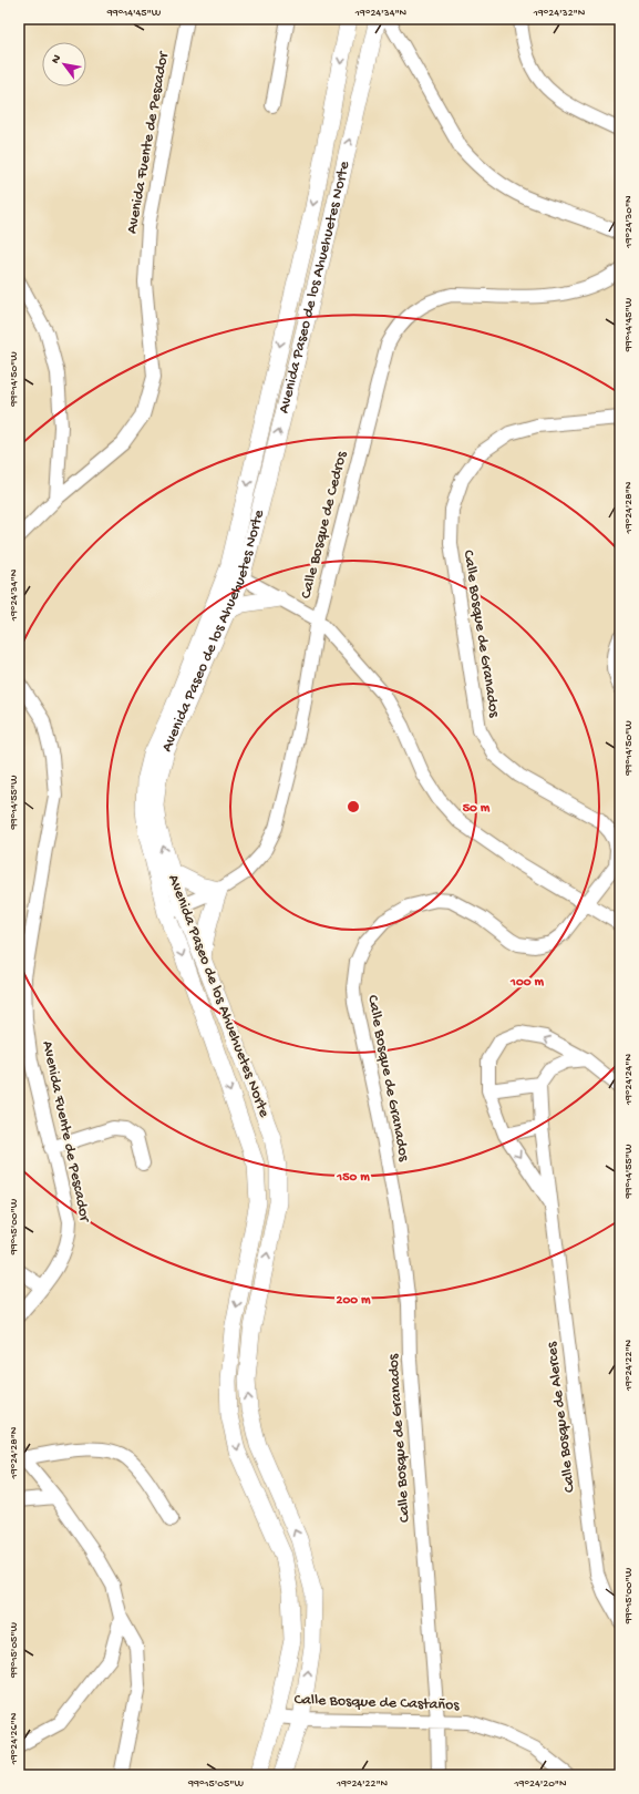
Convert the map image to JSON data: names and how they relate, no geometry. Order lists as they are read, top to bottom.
{
  "streets": {
    "street": [
      "Avenida Fuente de Pescador",
      "Avenida Paseo de los Ahuehuetes Norte",
      "Calle Bosque de Cedros",
      "Calle Bosque de Granados",
      "Calle Bosque de Alerces",
      "Calle Bosque de Castaños"
    ]
  },
  "crossings": [
    ["Avenida Paseo de los Ahuehuetes Norte", "Calle Bosque de Cedros"],
    ["Avenida Paseo de los Ahuehuetes Norte", "Calle Bosque de Castaños"],
    ["Calle Bosque de Granados", "Calle Bosque de Castaños"]
  ],
  "north": "top left",
  "coordinates": [
    "99°14'45\"W",
    "19°24'34\"N",
    "19°24'32\"N",
    "19°24'30\"N",
    "99°14'50\"W",
    "19°24'28\"N",
    "99°14'55\"W",
    "19°24'24\"N",
    "99°15'00\"W",
    "19°24'22\"N",
    "99°15'05\"W",
    "19°24'26\"N",
    "19°24'20\"N"
  ],
  "rings": [
    "50 m",
    "100 m",
    "150 m",
    "200 m"
  ]
}
